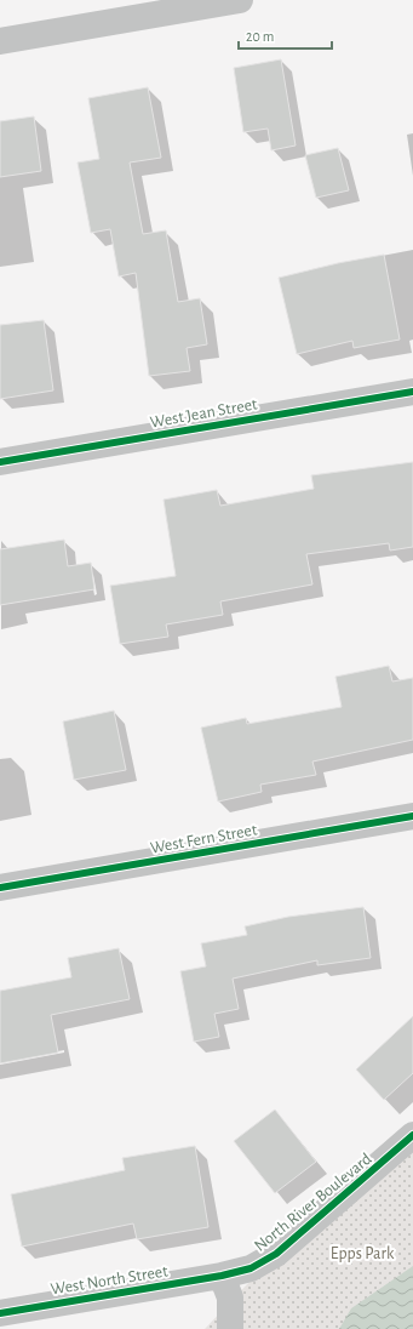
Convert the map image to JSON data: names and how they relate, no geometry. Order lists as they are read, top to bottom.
{
  "streets": {
    "street": [
      "West Jean Street",
      "West Fern Street",
      "North River Boulevard",
      "West North Street"
    ]
  },
  "crossings": [
    ["North River Boulevard", "West North Street"]
  ],
  "parks": ["Epps Park"],
  "scale_bar": "20 m"
}
